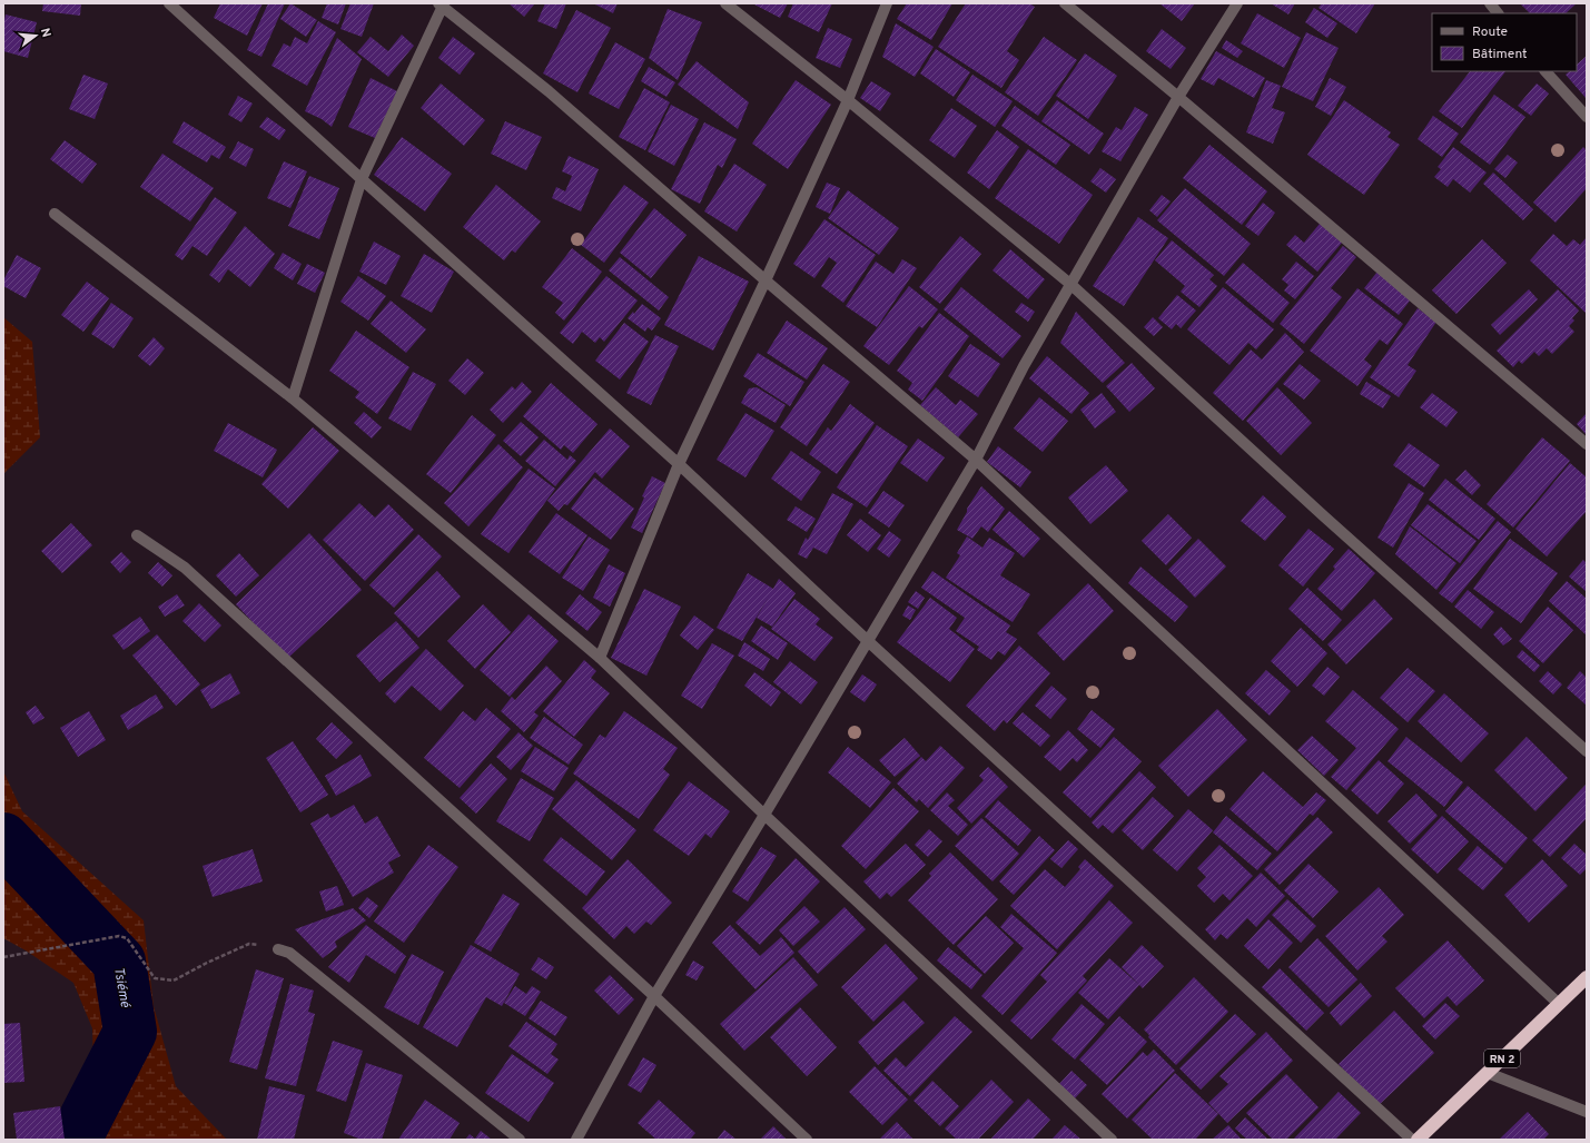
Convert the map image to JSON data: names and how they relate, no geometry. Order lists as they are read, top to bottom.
{
  "streets": {
    "highway": ["RN 2"]
  },
  "water": ["Tsiémé"],
  "legend": ["Route", "Bâtiment"],
  "north": "right"
}
